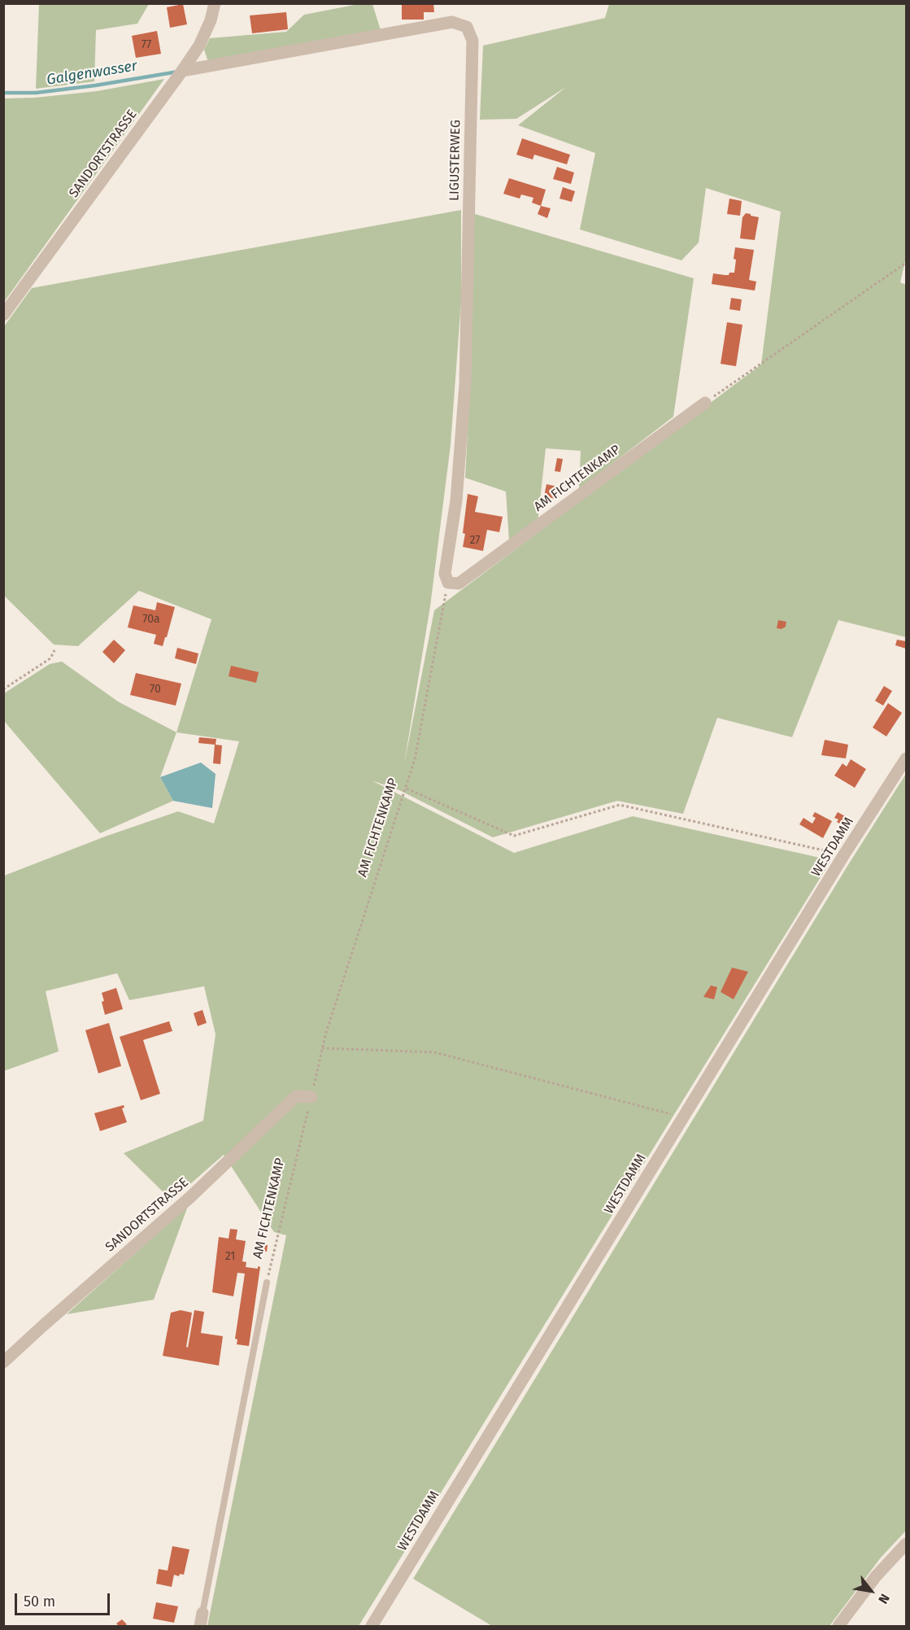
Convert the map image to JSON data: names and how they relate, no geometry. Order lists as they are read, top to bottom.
{
  "streets": {
    "street": [
      "SANDORTSTRASSE",
      "LIGUSTERWEG",
      "AM FICHTENKAMP",
      "WESTDAMM"
    ]
  },
  "crossings": [
    ["SANDORTSTRASSE", "LIGUSTERWEG"],
    ["SANDORTSTRASSE", "AM FICHTENKAMP"],
    ["LIGUSTERWEG", "AM FICHTENKAMP"]
  ],
  "water": ["Galgenwasser"],
  "house_numbers": [
    "77",
    "27",
    "70a",
    "70",
    "21"
  ],
  "scale_bar": "50 m",
  "north": "bottom right"
}
